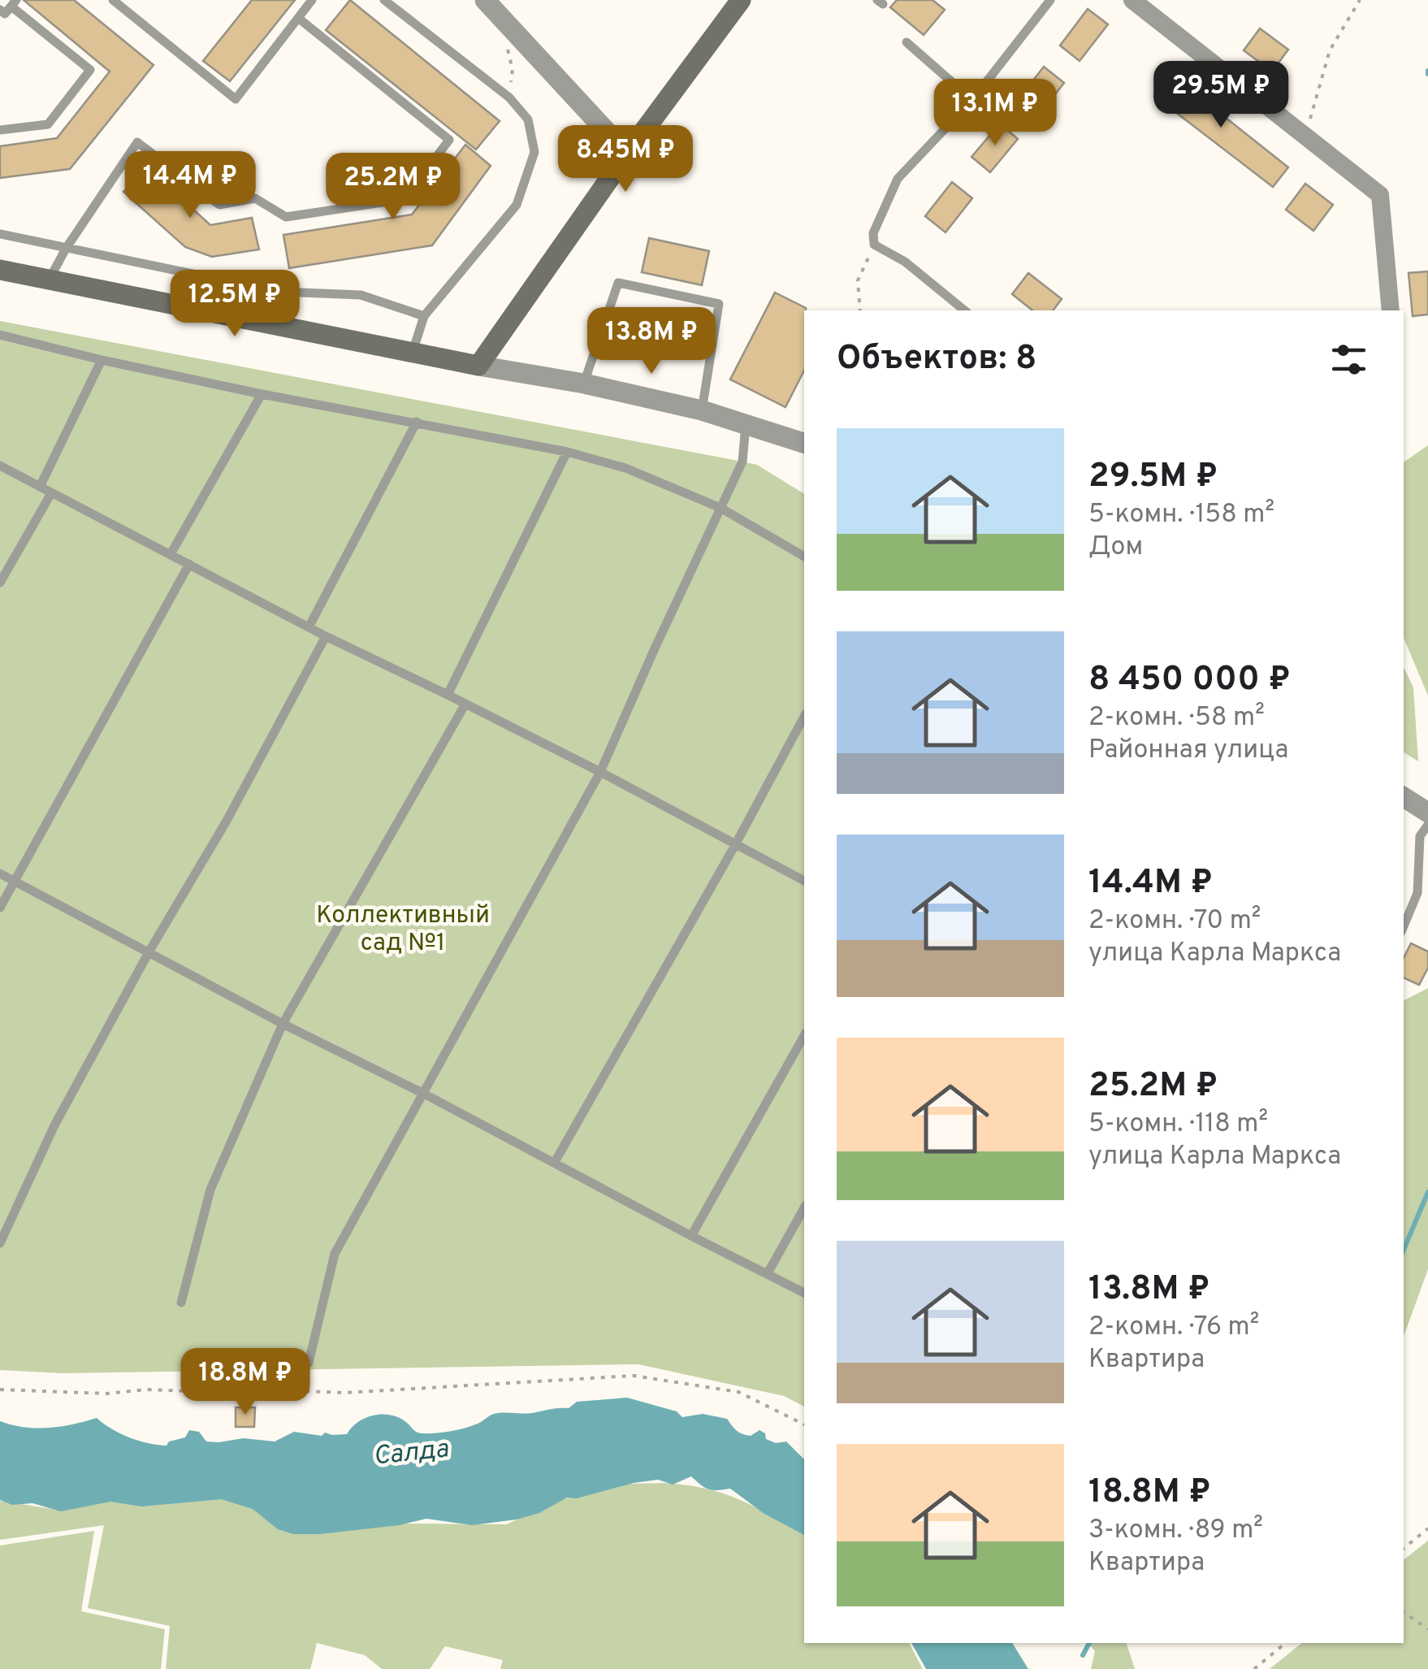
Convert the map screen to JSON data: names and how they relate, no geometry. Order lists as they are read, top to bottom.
{
  "water": ["Салда"],
  "parks": ["Коллективный сад №1"],
  "page": {
    "price": [
      "29.5M ₽",
      "13.1M ₽",
      "8.45M ₽",
      "14.4M ₽",
      "25.2M ₽",
      "12.5M ₽",
      "13.8M ₽",
      "18.8M ₽"
    ],
    "heading": "Объектов: 8",
    "list": [
      {
        "name": "29.5M ₽",
        "note": "5-комн. · 158 m² · Дом"
      },
      {
        "name": "8 450 000 ₽",
        "note": "2-комн. · 58 m² · Районная улица"
      },
      {
        "name": "14.4M ₽",
        "note": "2-комн. · 70 m² · улица Карла Маркса"
      },
      {
        "name": "25.2M ₽",
        "note": "5-комн. · 118 m² · улица Карла Маркса"
      },
      {
        "name": "13.8M ₽",
        "note": "2-комн. · 76 m² · Квартира"
      },
      {
        "name": "18.8M ₽",
        "note": "3-комн. · 89 m² · Квартира"
      }
    ]
  }
}
